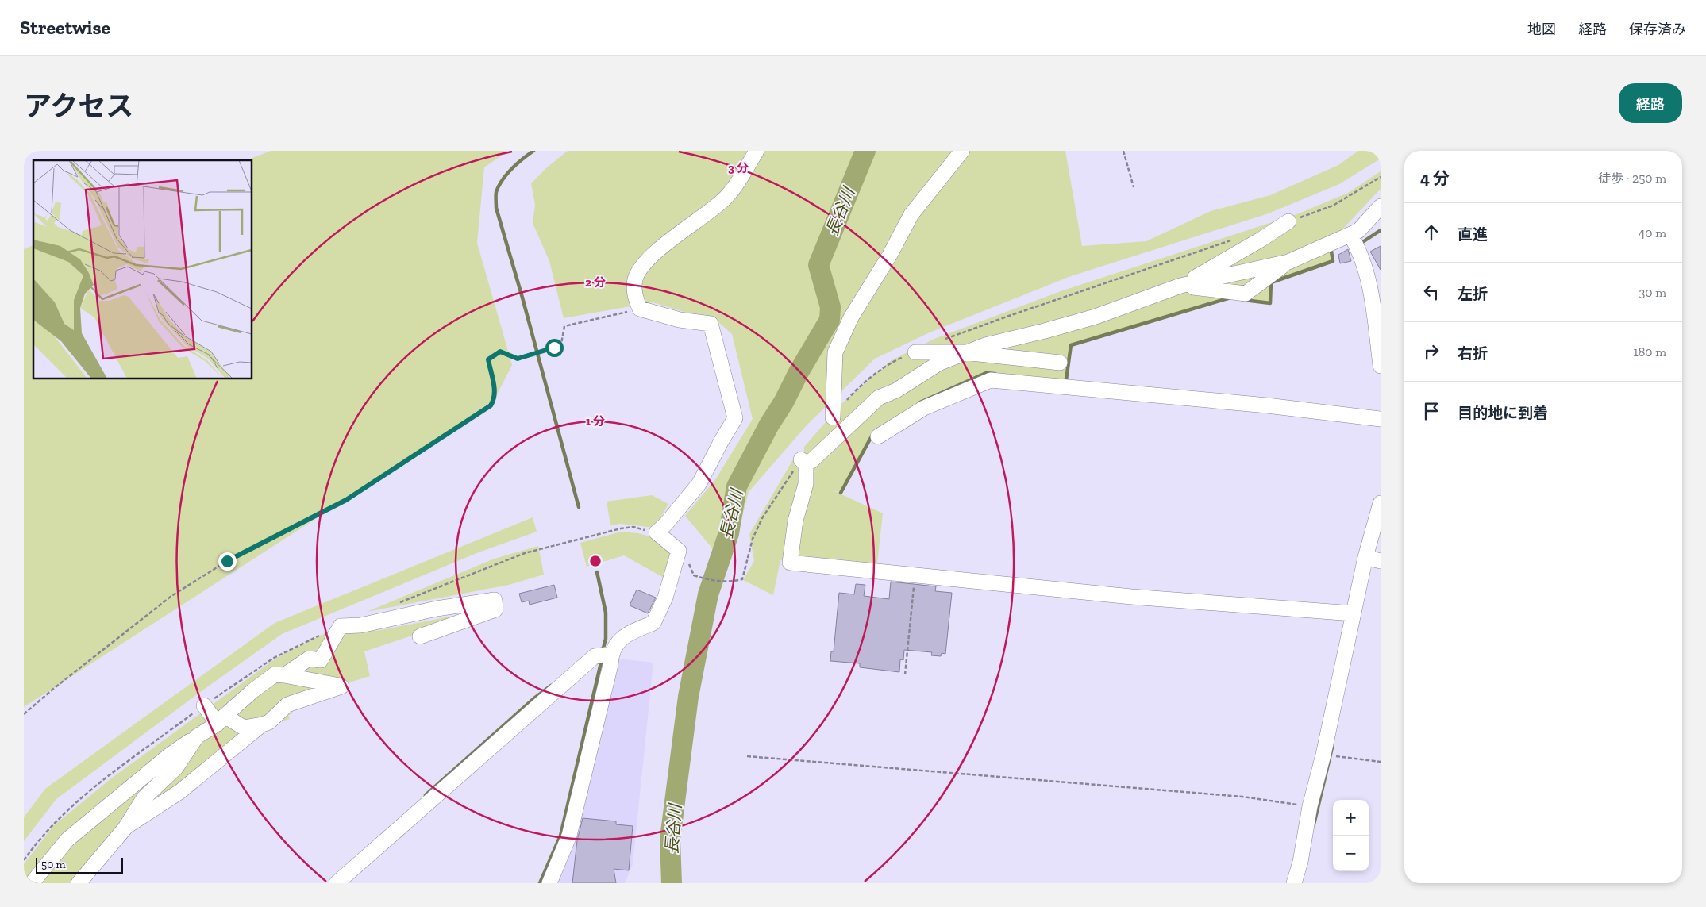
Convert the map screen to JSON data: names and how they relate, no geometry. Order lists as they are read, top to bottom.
{
  "water": ["長谷川"],
  "scale_bar": "50 m",
  "page": {
    "header": "Streetwise",
    "nav": ["地図", "経路", "保存済み"],
    "title": "アクセス",
    "buttons": "経路",
    "heading": ["4 分", "徒歩 · 250 m"],
    "list": [
      ["直進", "40 m"],
      ["左折", "30 m"],
      ["右折", "180 m"],
      "目的地に到着"
    ],
    "map_buttons": ["+", "−"],
    "scale": "50 m"
  },
  "rings": ["3 分", "2 分", "1 分"]
}
